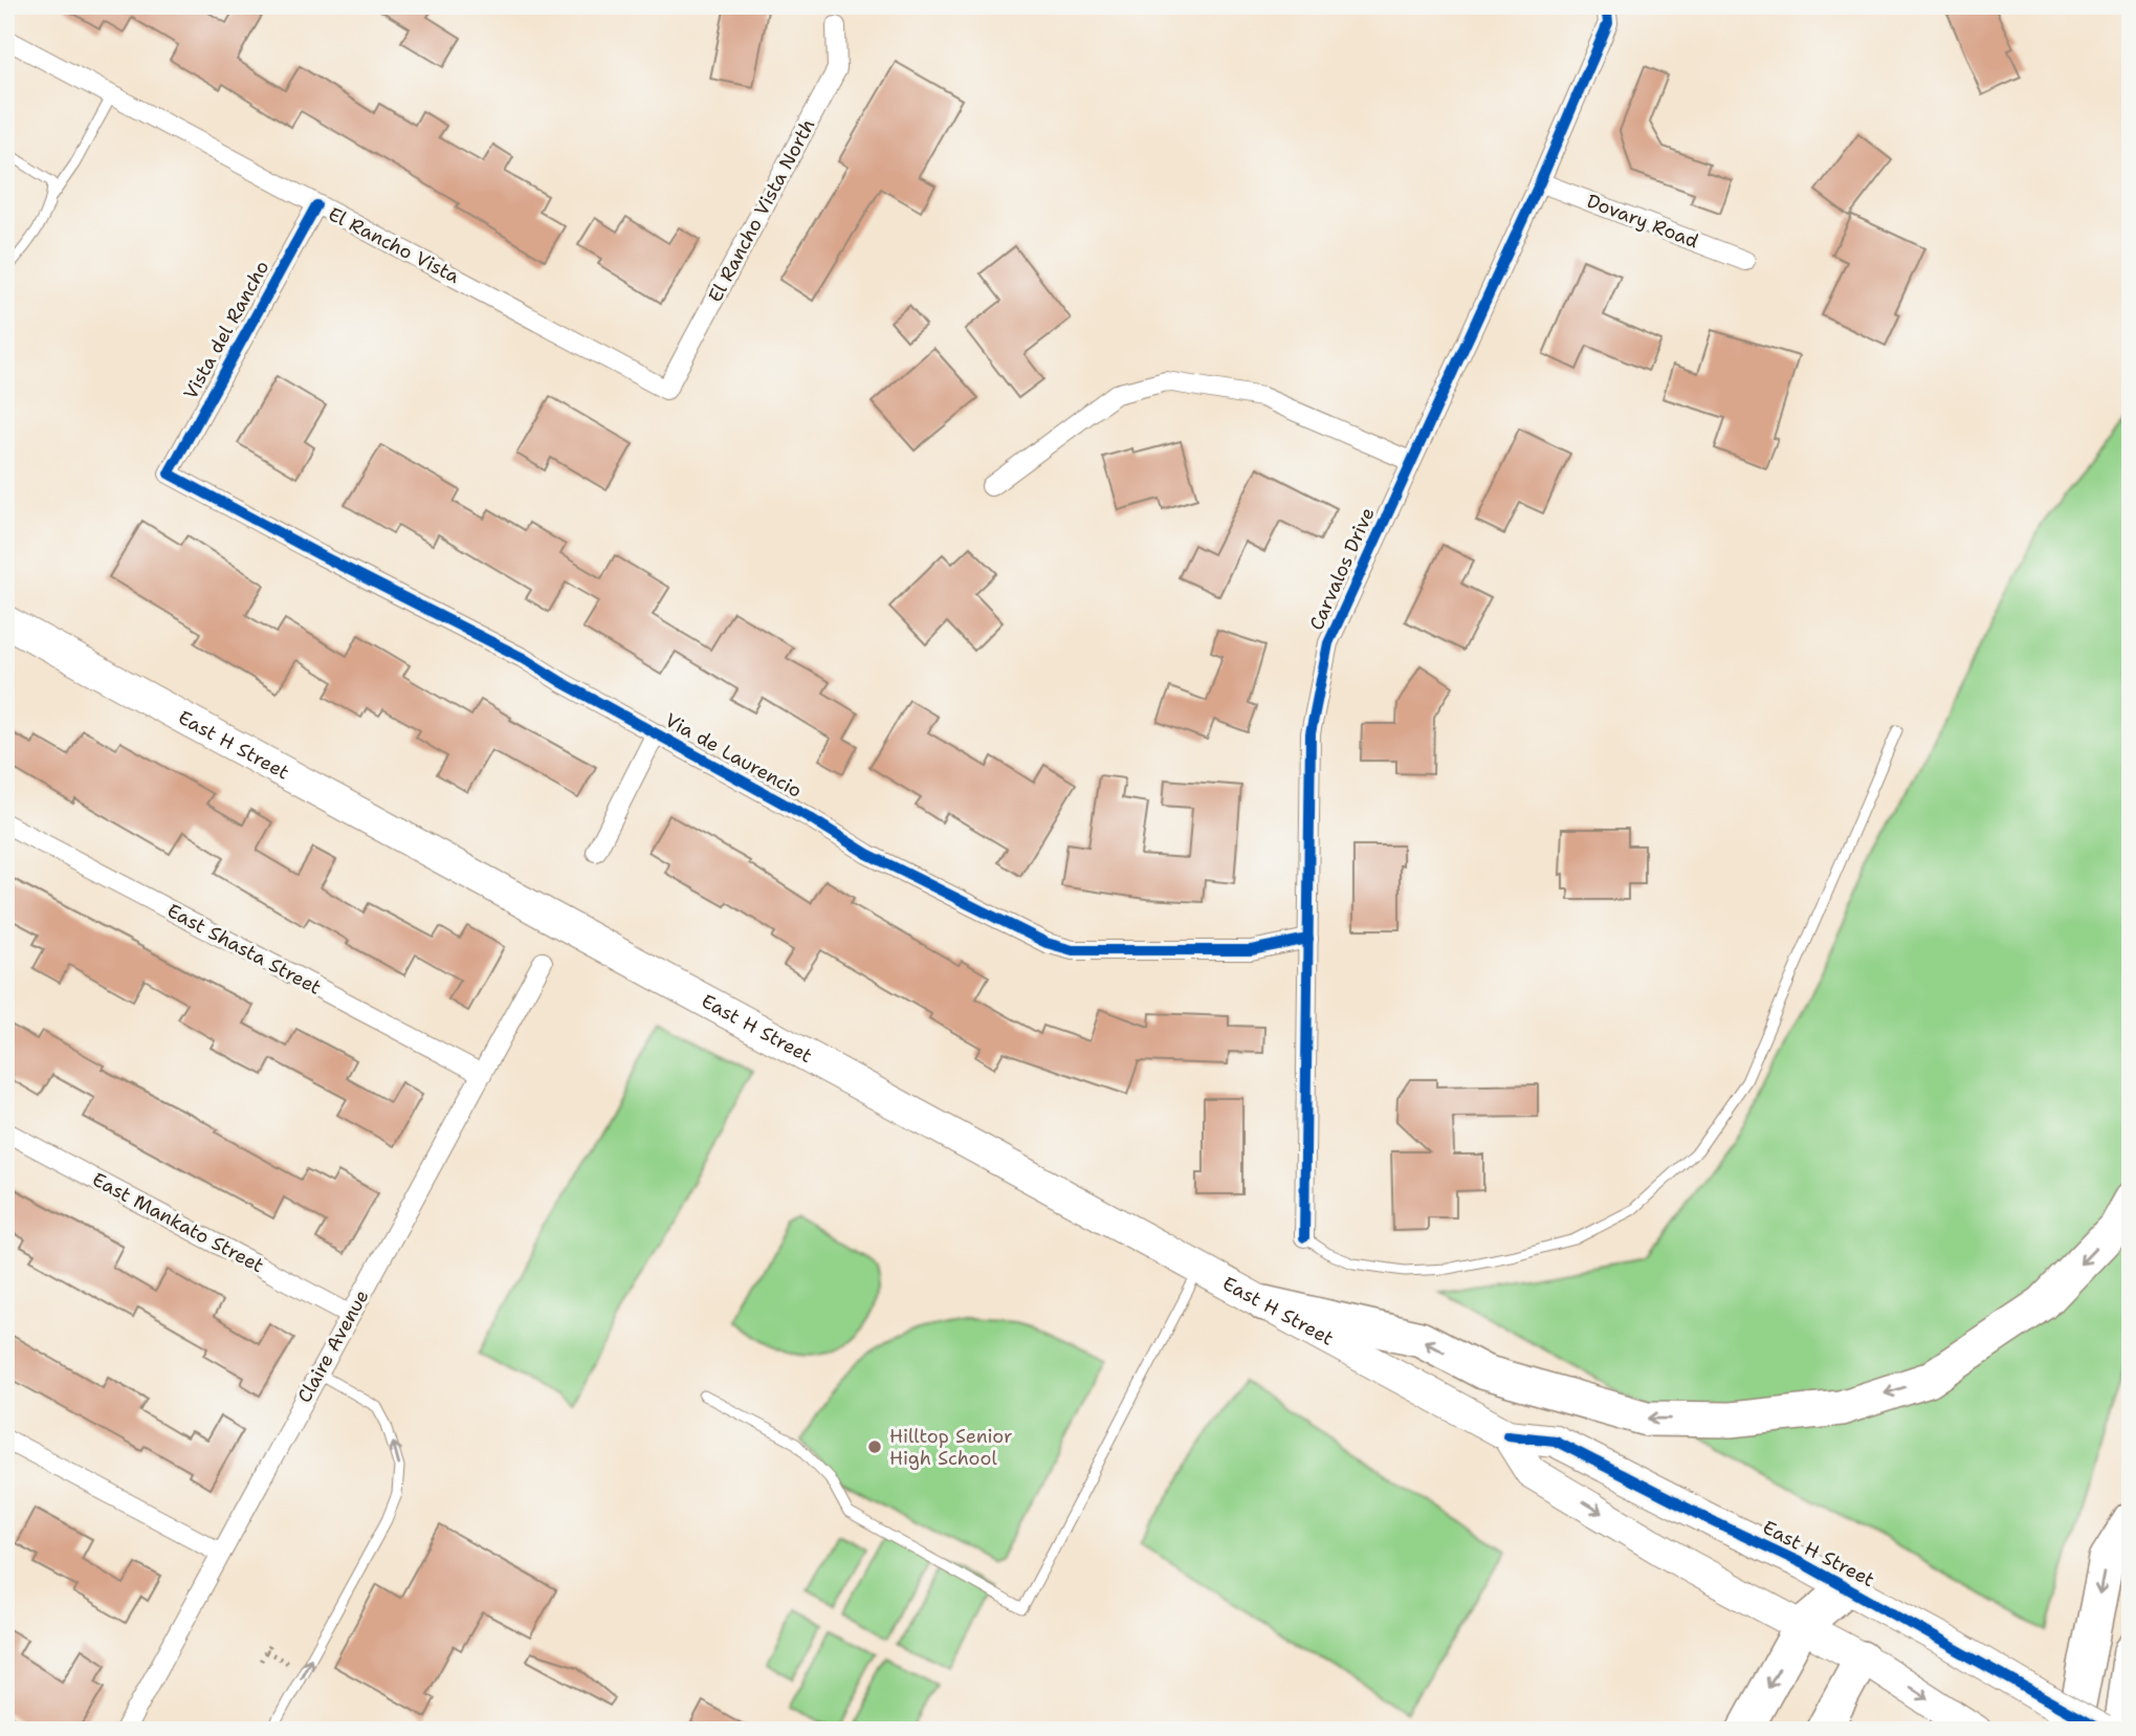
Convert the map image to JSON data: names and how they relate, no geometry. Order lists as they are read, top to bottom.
{
  "streets": {
    "main road": ["East H Street"],
    "street": [
      "El Rancho Vista North",
      "Dovary Road",
      "El Rancho Vista",
      "Vista del Rancho",
      "Carvalos Drive",
      "Via de Laurencio",
      "East Shasta Street",
      "East Mankato Street",
      "Claire Avenue"
    ]
  },
  "crossings": [
    ["El Rancho Vista North", "El Rancho Vista"],
    ["Dovary Road", "Carvalos Drive"],
    ["El Rancho Vista", "Vista del Rancho"],
    ["Vista del Rancho", "Via de Laurencio"],
    ["Carvalos Drive", "Via de Laurencio"],
    ["East Shasta Street", "Claire Avenue"],
    ["East Mankato Street", "Claire Avenue"]
  ],
  "places": ["Hilltop Senior High School"]
}
